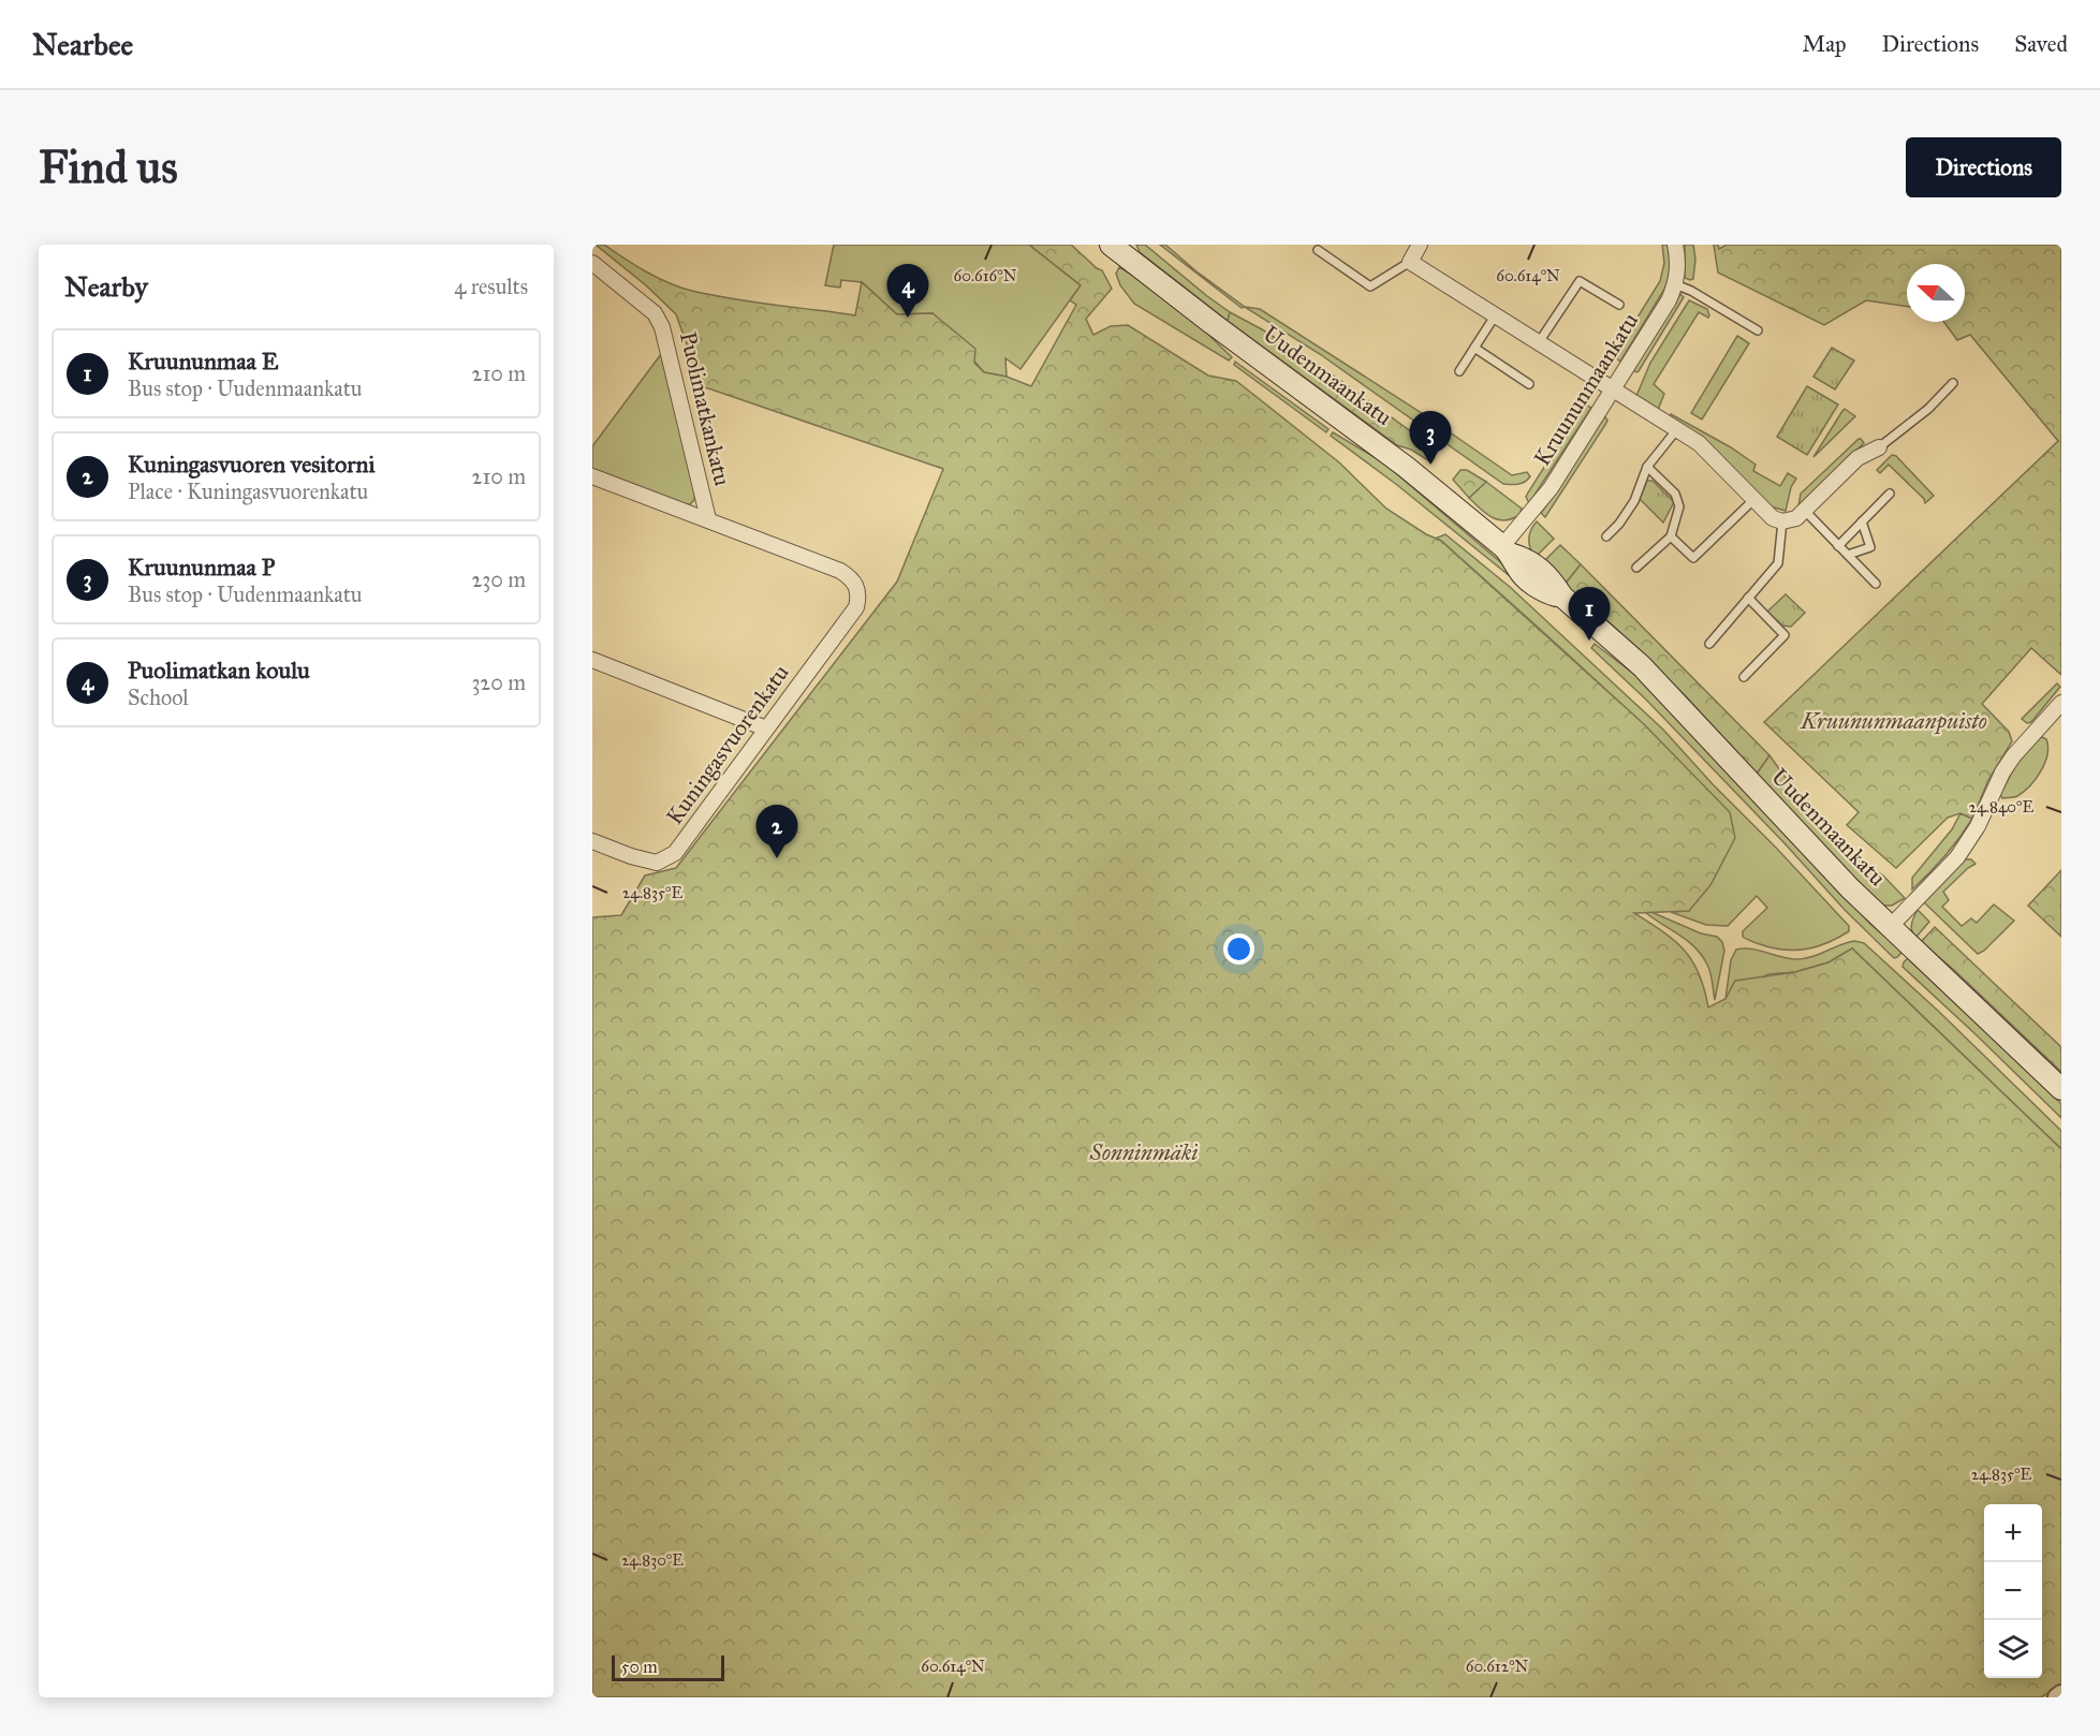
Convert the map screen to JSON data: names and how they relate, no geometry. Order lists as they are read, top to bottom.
{
  "streets": {
    "main road": ["Uudenmaankatu"],
    "street": ["Kruununmaankatu", "Puolimatkankatu", "Kuningasvuorenkatu"]
  },
  "crossings": [
    ["Uudenmaankatu", "Kruununmaankatu"],
    ["Puolimatkankatu", "Kuningasvuorenkatu"]
  ],
  "parks": ["Kruununmaanpuisto", "Sonninmäki"],
  "scale_bar": "50 m",
  "north": "left",
  "page": {
    "header": "Nearbee",
    "nav": ["Map", "Directions", "Saved"],
    "buttons": "Directions",
    "title": "Find us",
    "heading": ["Nearby", "4 results"],
    "pins": [
      "4",
      "3",
      "1",
      "2"
    ],
    "list": [
      {
        "mark": "1",
        "name": "Kruununmaa E",
        "note": "Bus stop · Uudenmaankatu",
        "value": "210 m"
      },
      {
        "mark": "2",
        "name": "Kuningasvuoren vesitorni",
        "note": "Place · Kuningasvuorenkatu",
        "value": "210 m"
      },
      {
        "mark": "3",
        "name": "Kruununmaa P",
        "note": "Bus stop · Uudenmaankatu",
        "value": "230 m"
      },
      {
        "mark": "4",
        "name": "Puolimatkan koulu",
        "note": "School",
        "value": "320 m"
      }
    ],
    "map_buttons": ["+", "−"],
    "scale": "50 m"
  },
  "coordinates": [
    "60.616°N",
    "60.614°N",
    "24.840°E",
    "24.835°E",
    "24.830°E",
    "60.612°N"
  ]
}
